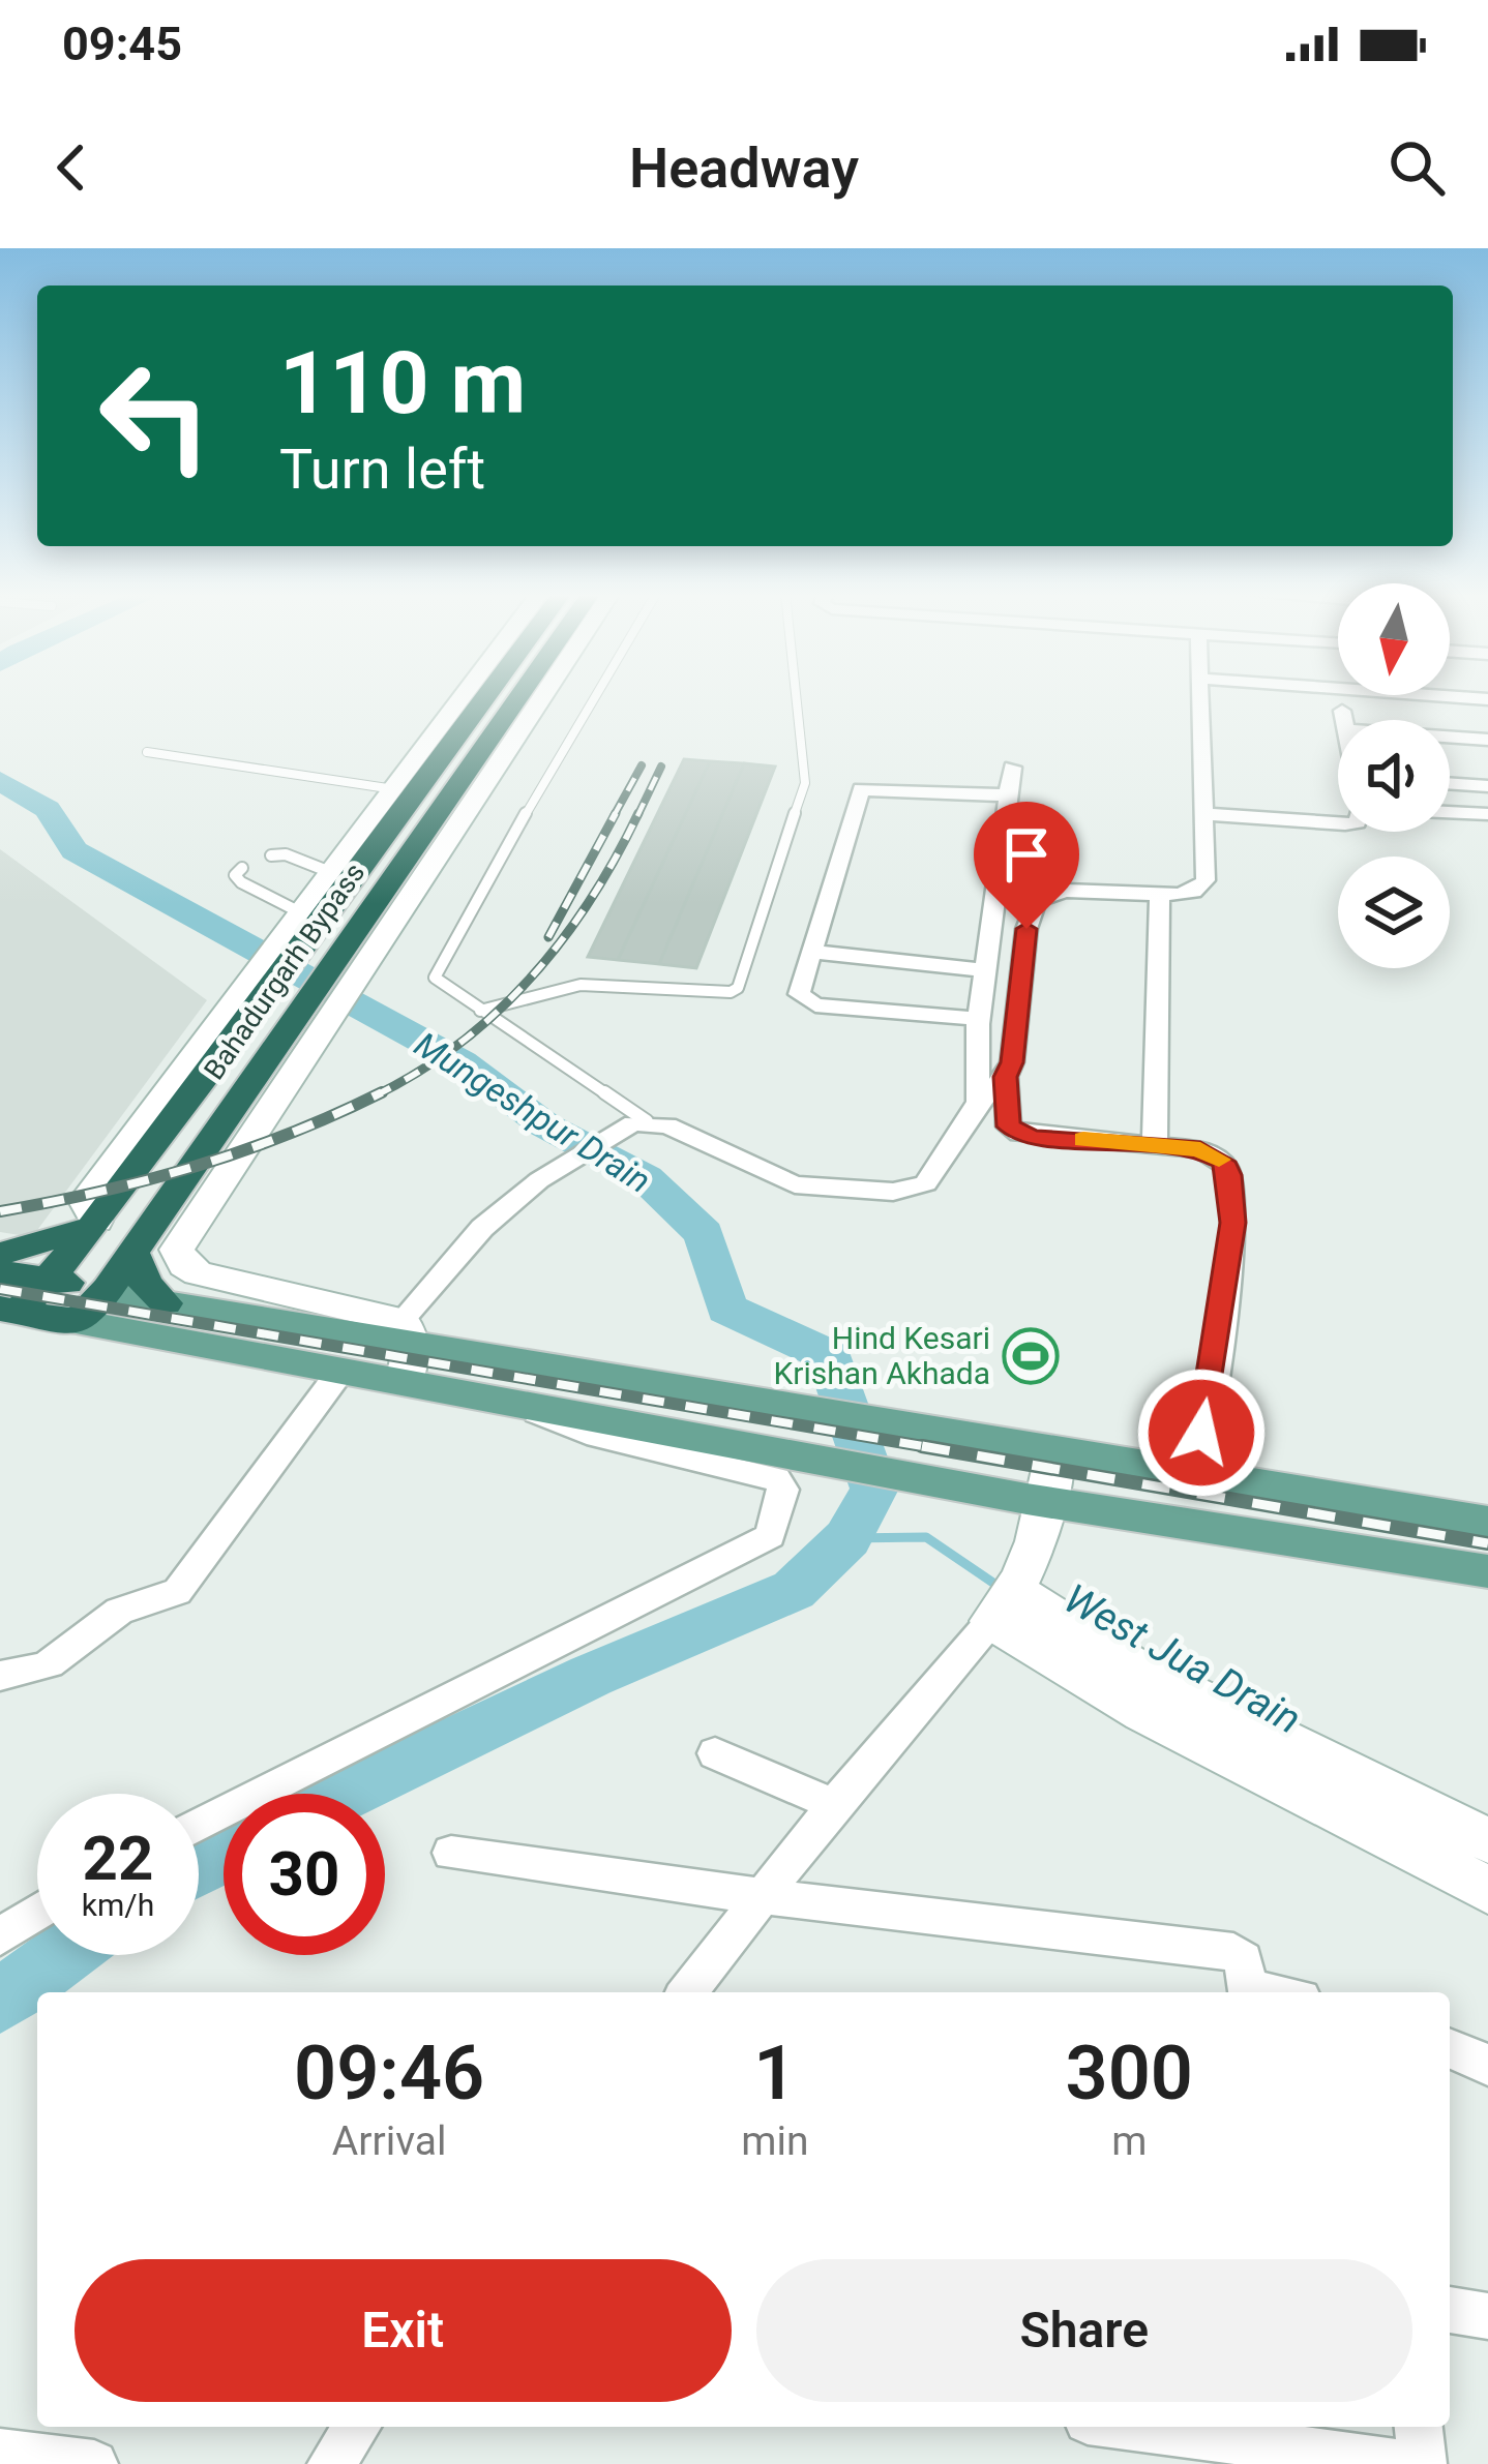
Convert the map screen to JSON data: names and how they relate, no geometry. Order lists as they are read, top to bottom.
{
  "streets": {
    "highway": ["Bahadurgarh Bypass"]
  },
  "water": ["Mungeshpur Drain", "West Jua Drain"],
  "places": {
    "sports": ["Hind Kesari Krishan Akhada"]
  },
  "north": "bottom",
  "page": {
    "status": "09:45",
    "header": "Headway",
    "turn": ["110 m", "Turn left"],
    "speed": "22 km/h",
    "limit": "30",
    "eta": [
      "09:46",
      "Arrival",
      "1",
      "min",
      "300",
      "m"
    ],
    "buttons": ["Exit", "Share"]
  }
}
